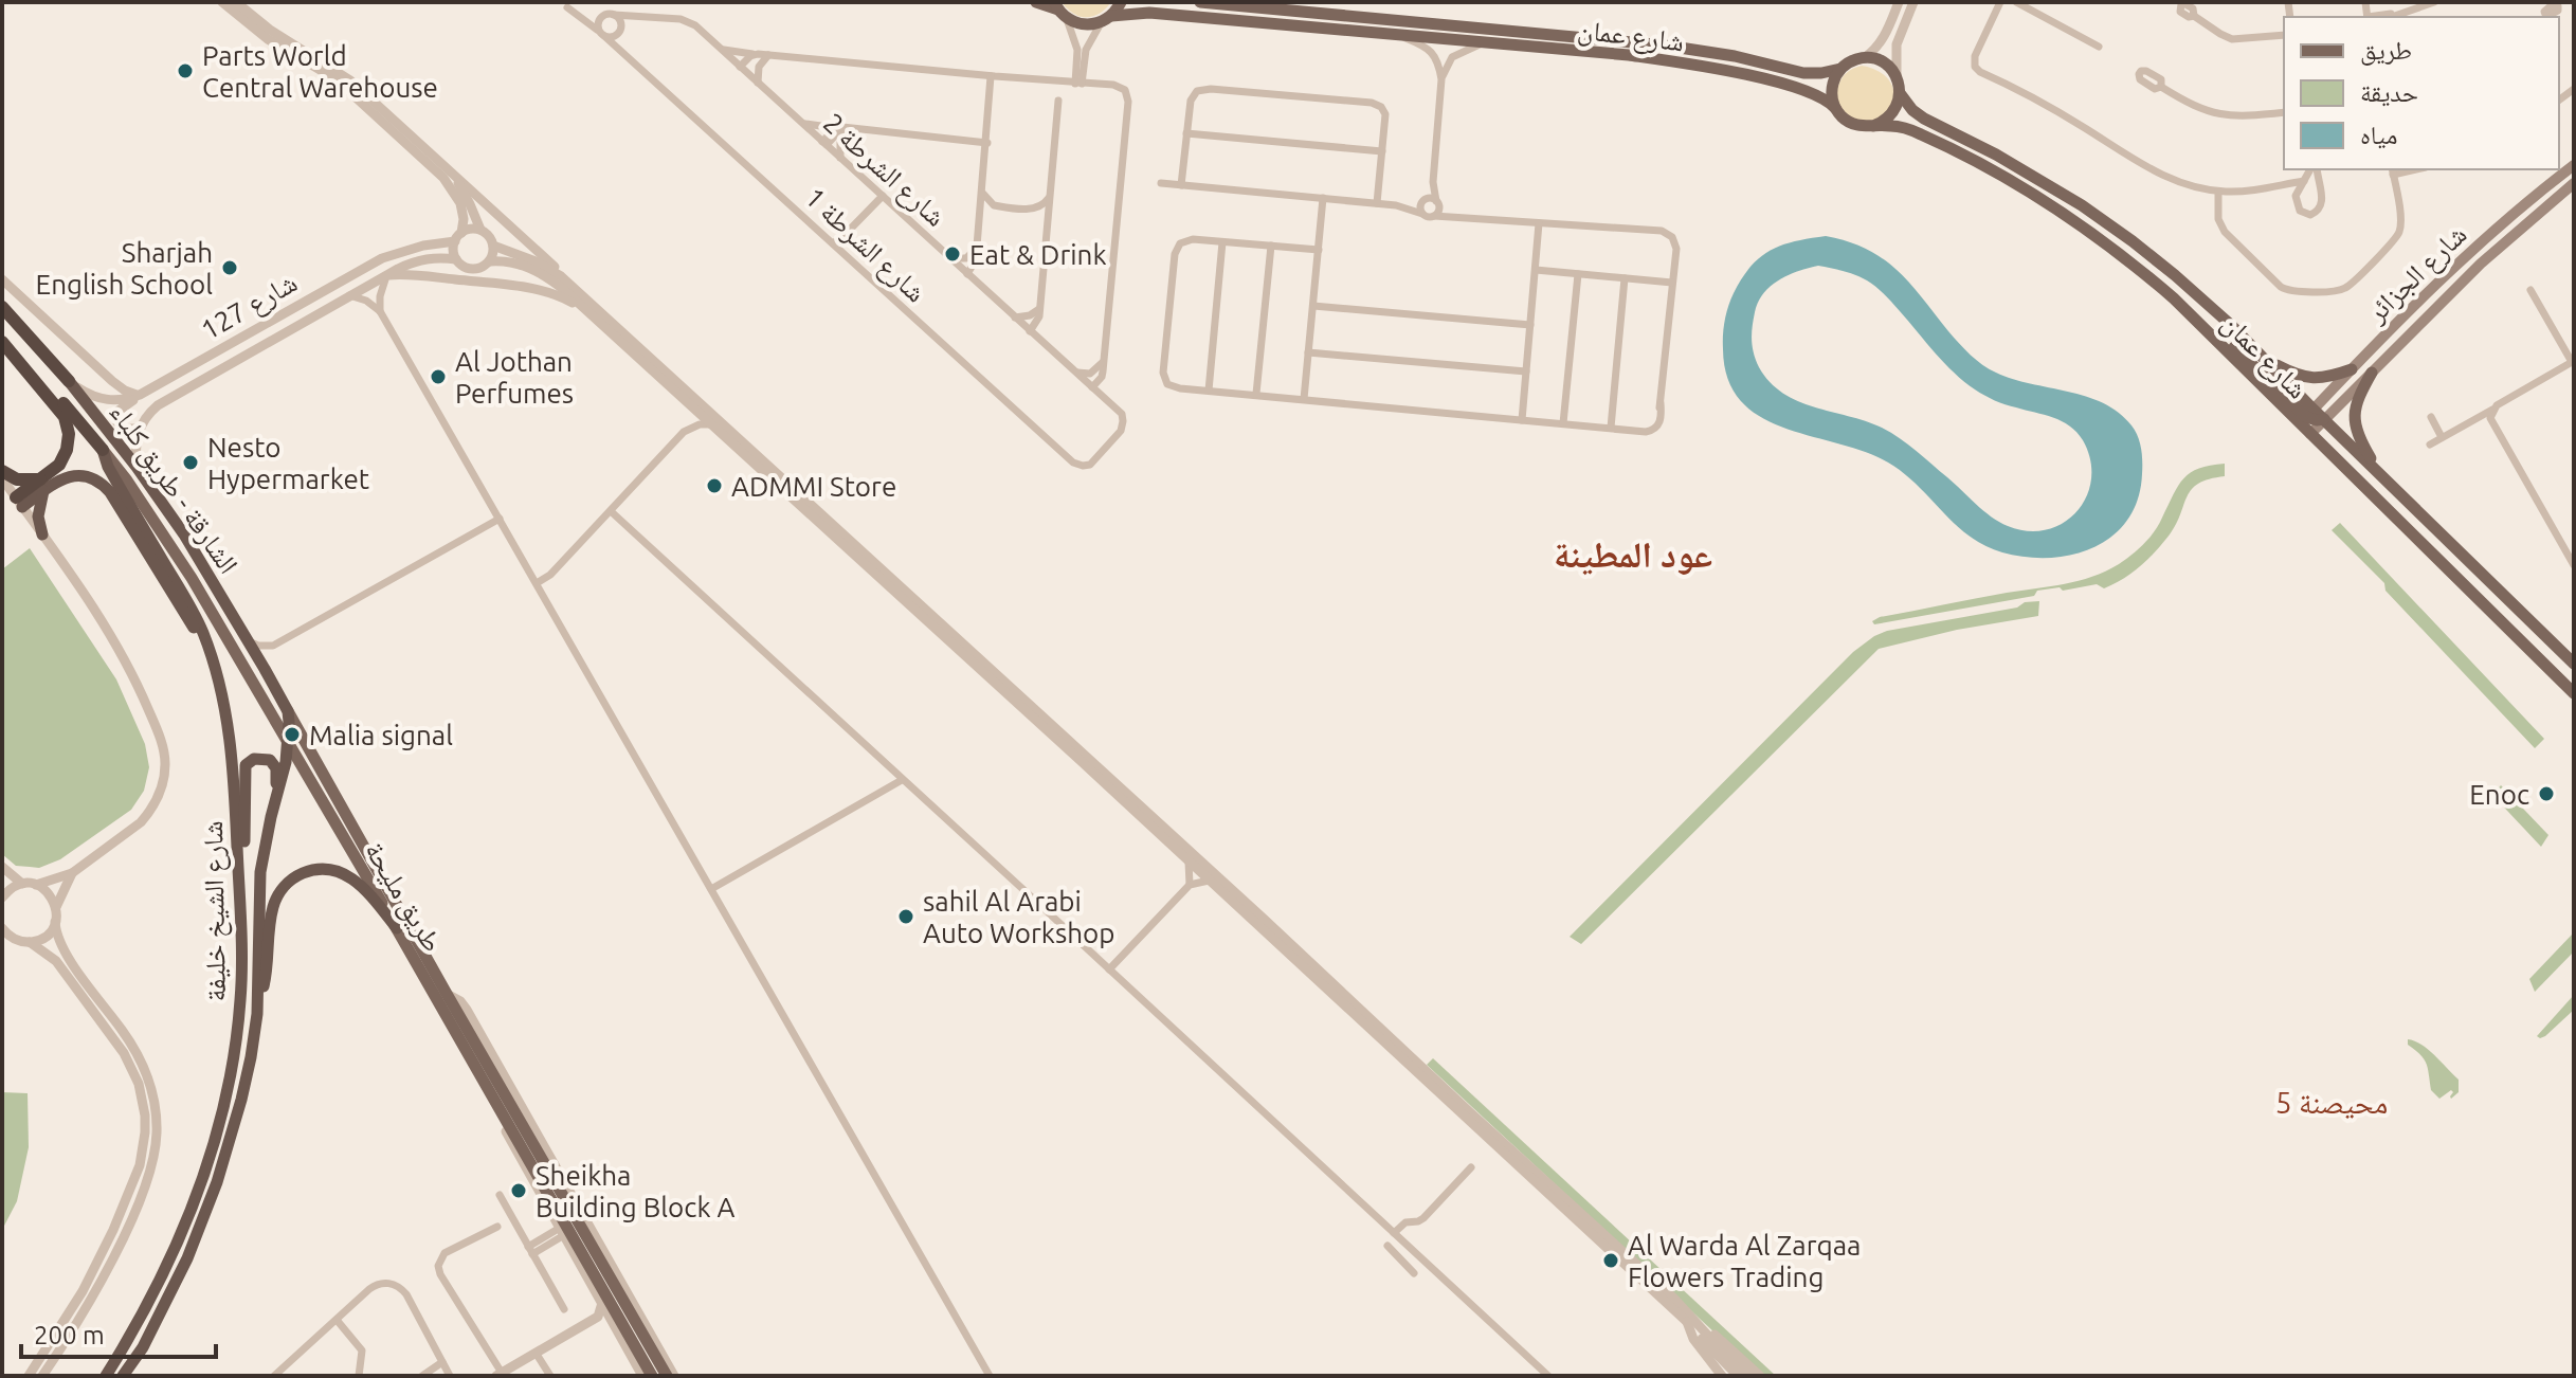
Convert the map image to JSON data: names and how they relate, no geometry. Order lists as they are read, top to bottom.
{
  "streets": {
    "highway": ["الشارقة - طريق كلباء", "شارع الشيخ خليفة"],
    "main road": ["شارع عمان", "شارع الجزائر", "طريق مليحة"],
    "street": ["شارع الشرطة 2", "شارع الشرطة 1", "شارع 127"]
  },
  "crossings": [
    ["شارع عمان", "شارع الجزائر"],
    ["شارع الشرطة 2", "شارع الشرطة 1"],
    ["الشارقة - طريق كلباء", "طريق مليحة"],
    ["الشارقة - طريق كلباء", "شارع الشيخ خليفة"],
    ["طريق مليحة", "شارع الشيخ خليفة"]
  ],
  "districts": ["عود المطينة", "محيصنة 5"],
  "places": [
    "Parts World Central Warehouse",
    "Eat & Drink",
    "Sharjah English School",
    "Al Jothan Perfumes",
    "Nesto Hypermarket",
    "ADMMI Store",
    "Malia signal",
    "Enoc",
    "sahil Al Arabi Auto Workshop",
    "Sheikha Building Block A",
    "Al Warda Al Zarqaa Flowers Trading"
  ],
  "legend": ["طريق", "حديقة", "مياه"],
  "scale_bar": "200 m"
}
